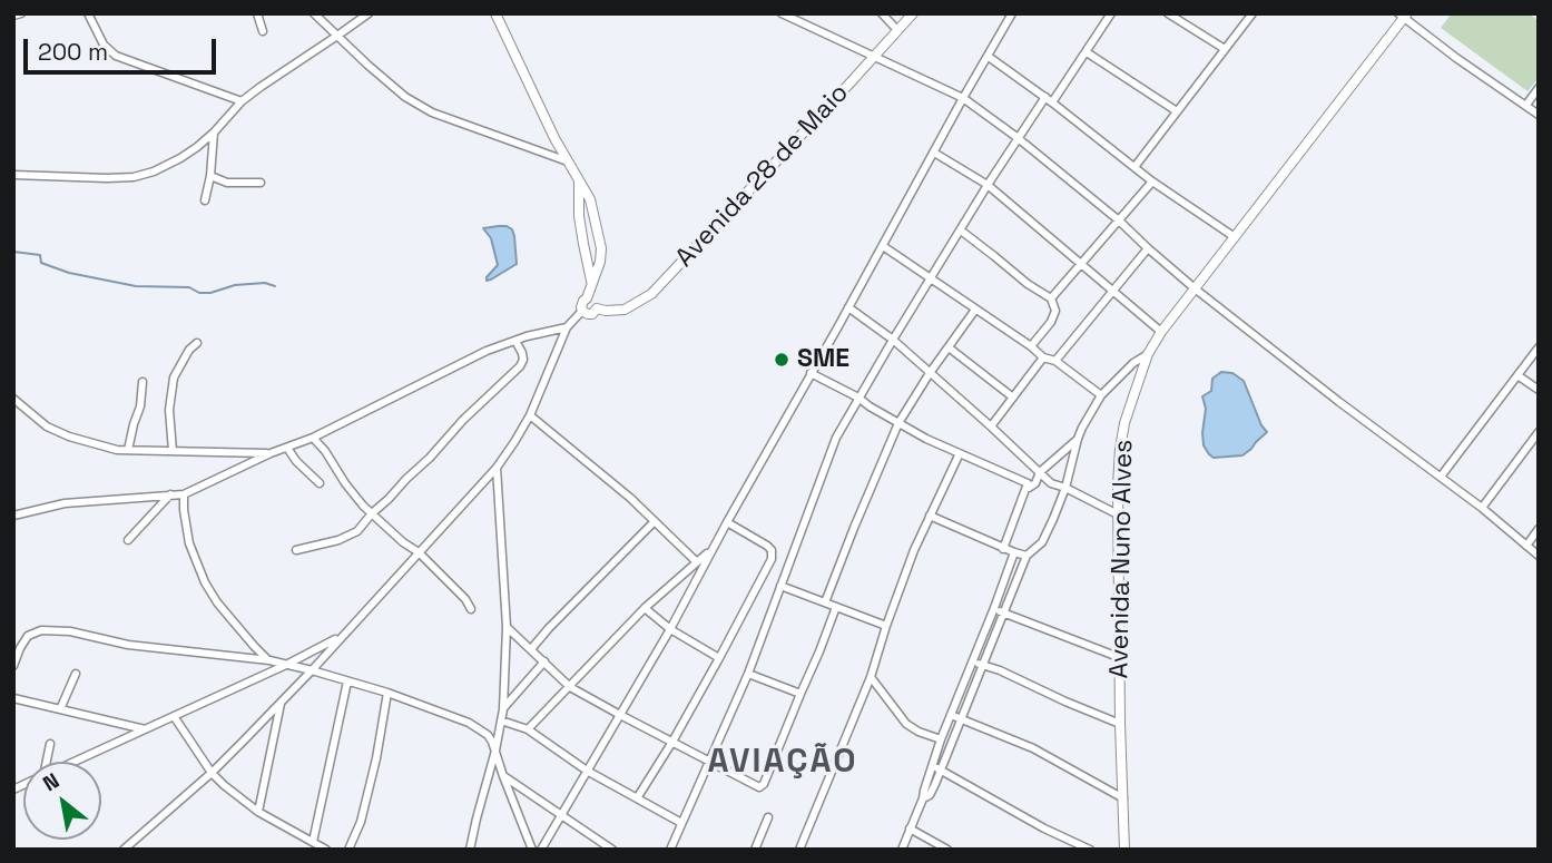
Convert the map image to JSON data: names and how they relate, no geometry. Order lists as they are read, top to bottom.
{
  "streets": {
    "street": ["Avenida 28 de Maio", "Avenida Nuno Alves"]
  },
  "districts": ["AVIAÇÃO"],
  "places": ["SME"],
  "scale_bar": "200 m",
  "north": "top left"
}
